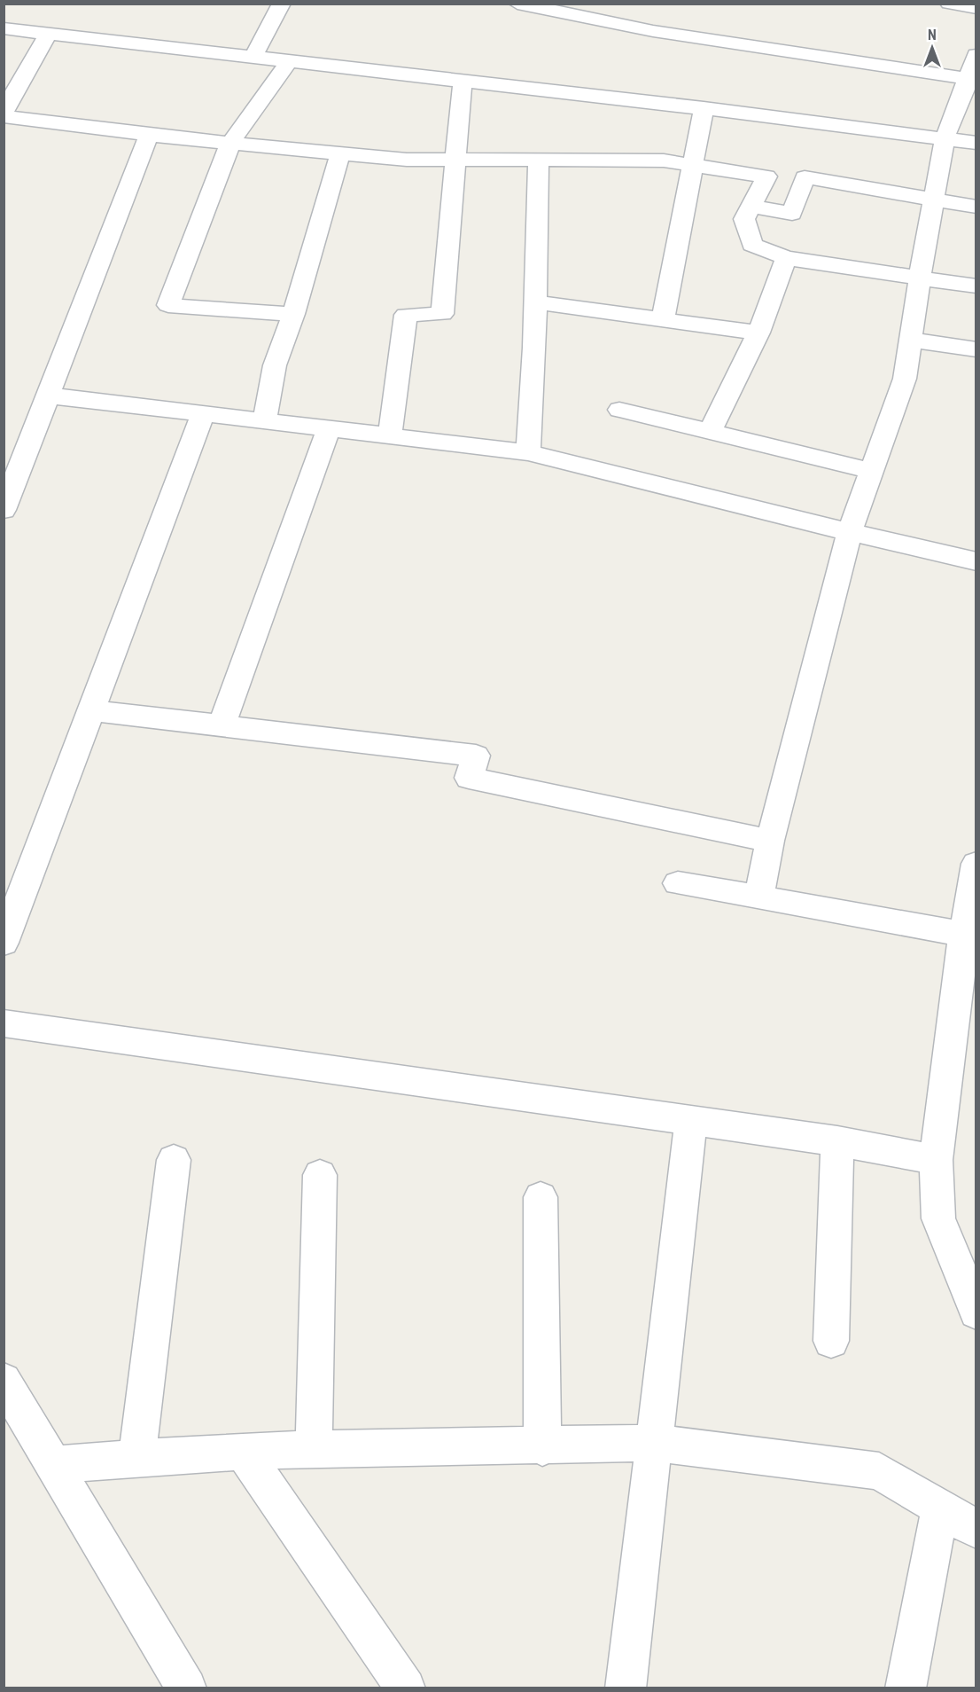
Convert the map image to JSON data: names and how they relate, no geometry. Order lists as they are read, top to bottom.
{
  "north": "top"
}
